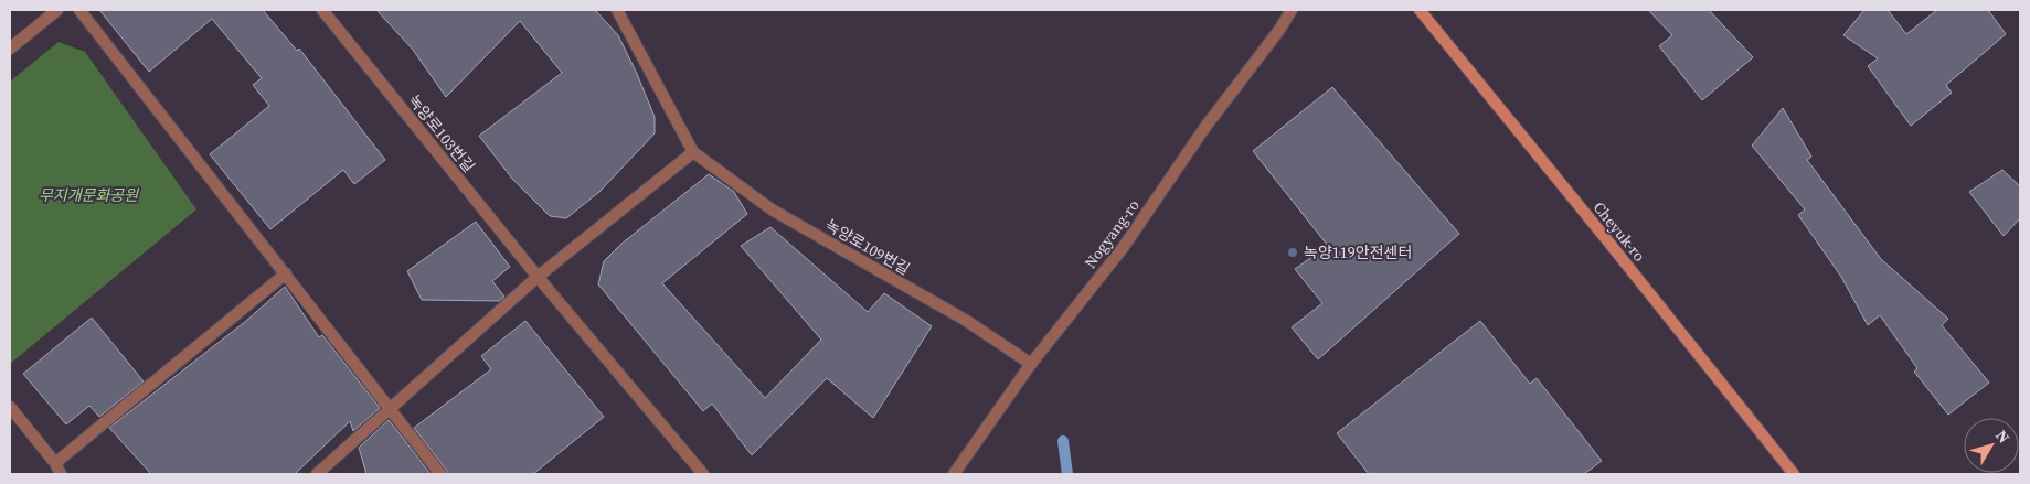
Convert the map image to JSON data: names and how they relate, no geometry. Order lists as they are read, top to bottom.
{
  "streets": {
    "street": [
      "녹양로103번길",
      "Cheyuk-ro",
      "Nogyang-ro",
      "녹양로109번길"
    ]
  },
  "crossings": [
    ["Nogyang-ro", "녹양로109번길"]
  ],
  "parks": ["무지개문화공원"],
  "places": ["녹양119안전센터"],
  "north": "top right"
}
